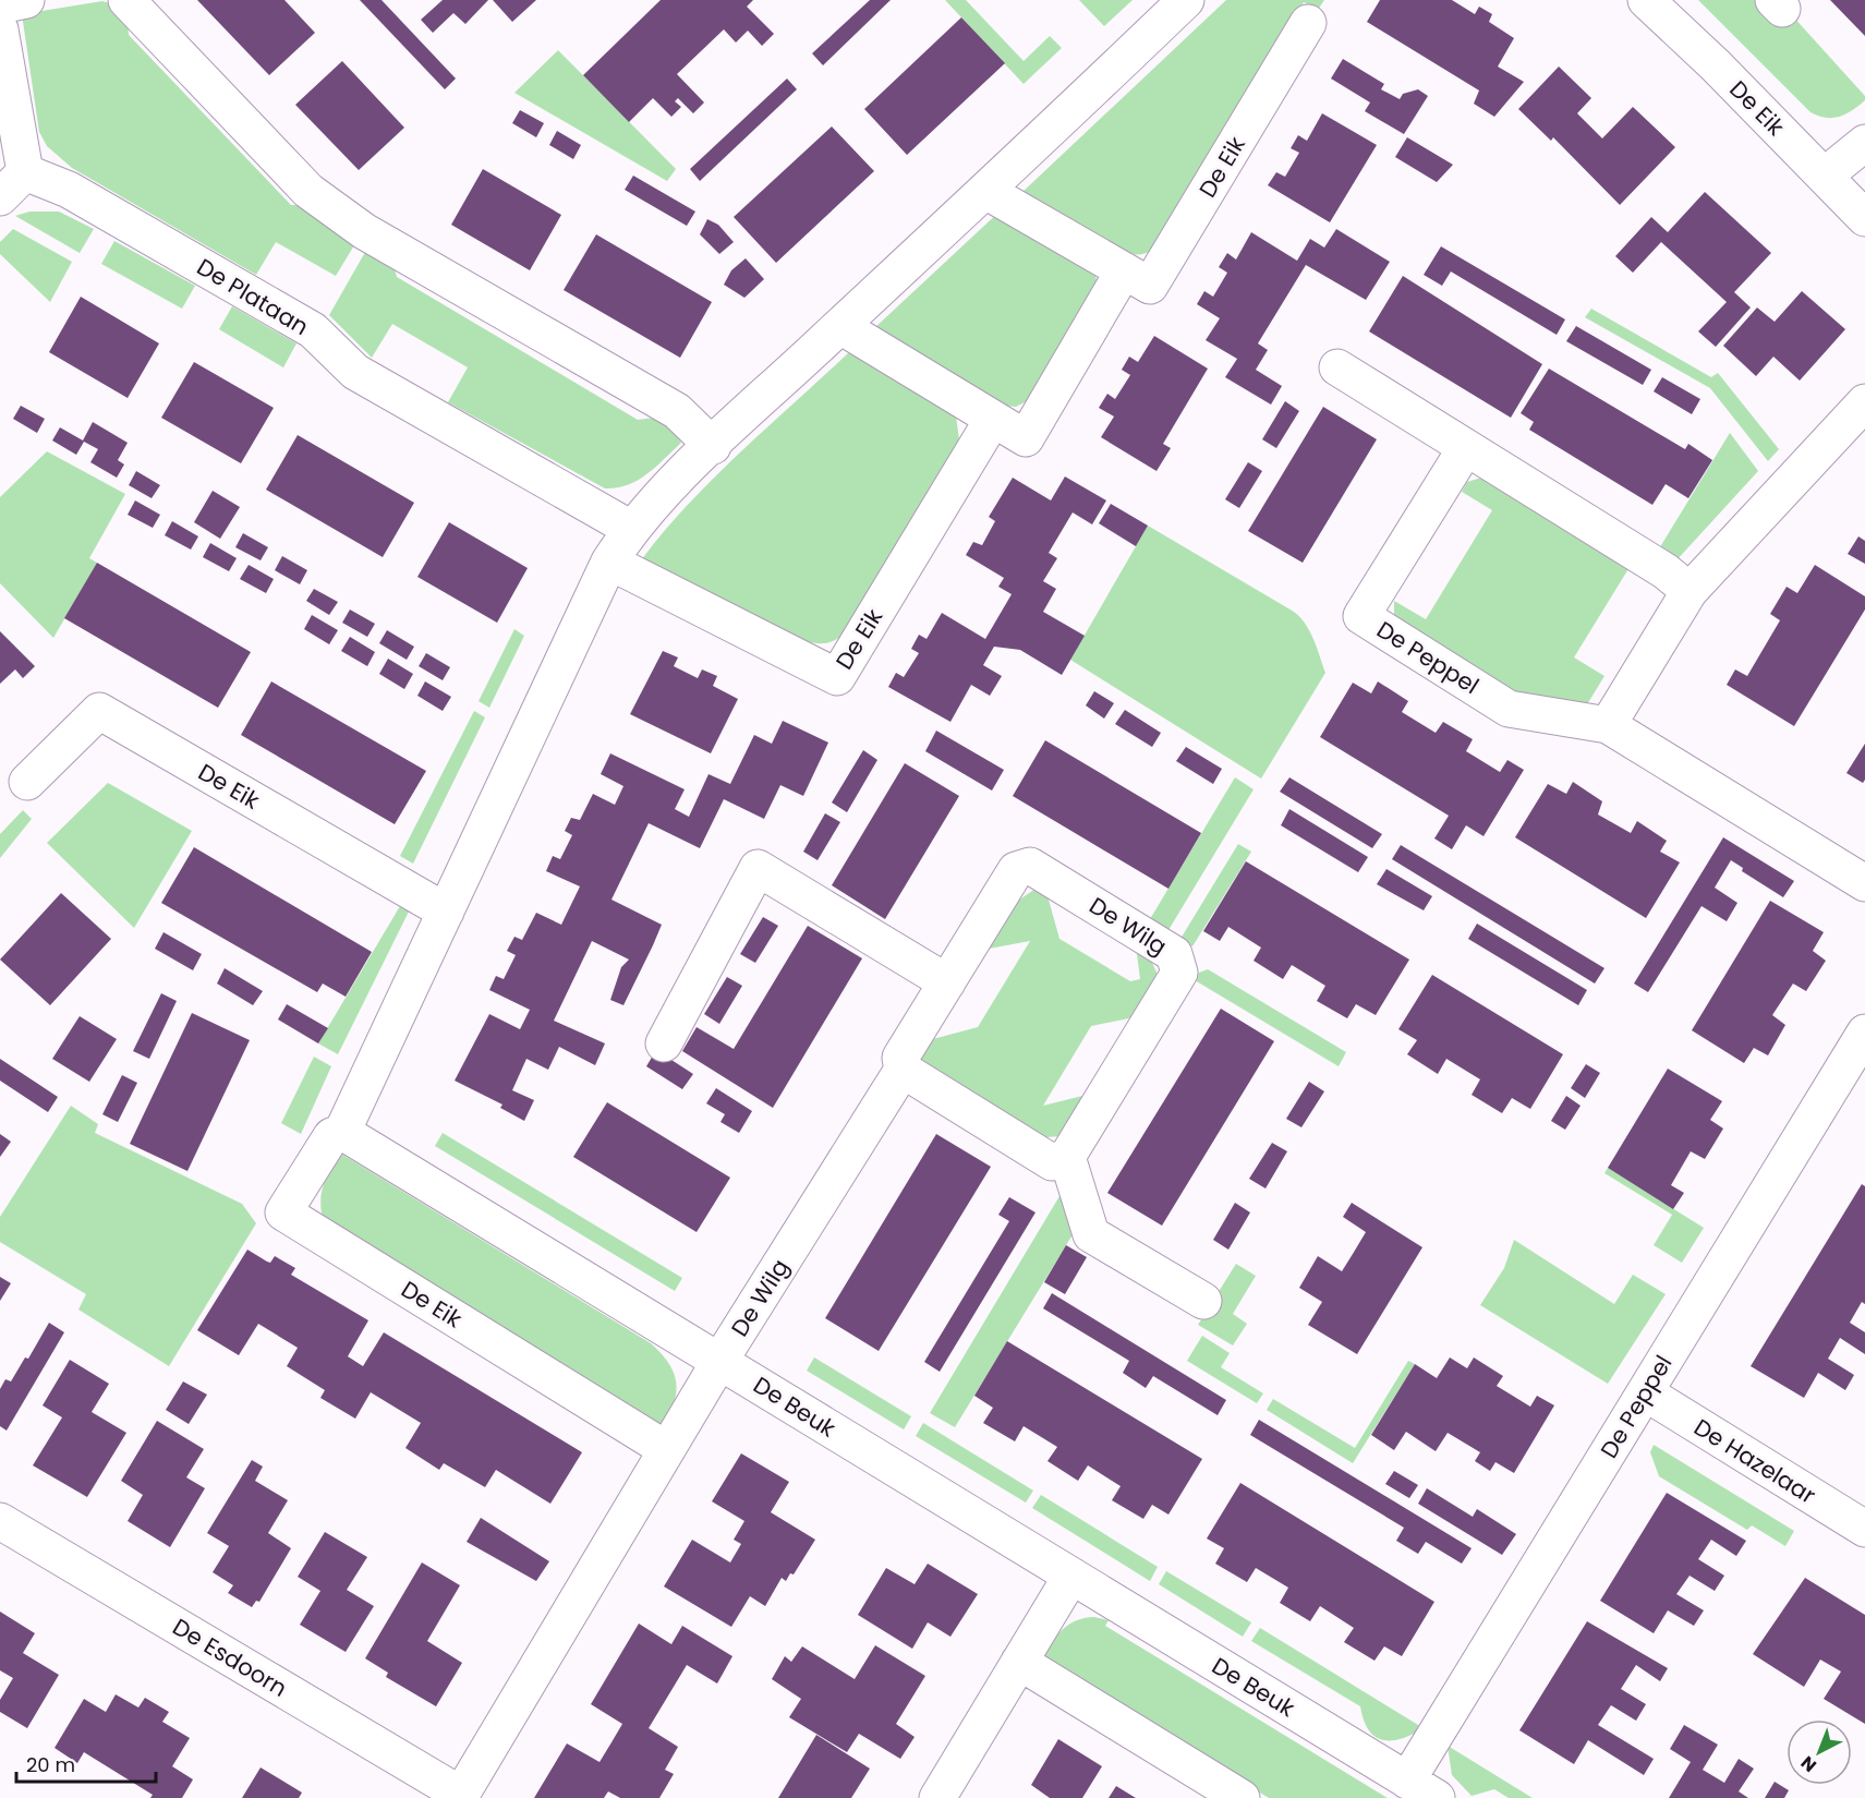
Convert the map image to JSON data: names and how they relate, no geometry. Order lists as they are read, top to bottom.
{
  "streets": {
    "street": [
      "De Eik",
      "De Plataan",
      "De Peppel",
      "De Wilg",
      "De Beuk",
      "De Hazelaar",
      "De Esdoorn"
    ]
  },
  "crossings": [
    ["De Eik", "De Plataan"],
    ["De Eik", "De Esdoorn"],
    ["De Peppel", "De Beuk"],
    ["De Peppel", "De Hazelaar"],
    ["De Wilg", "De Beuk"],
    ["De Wilg", "De Esdoorn"],
    ["De Beuk", "De Esdoorn"]
  ],
  "scale_bar": "20 m",
  "north": "bottom left"
}
